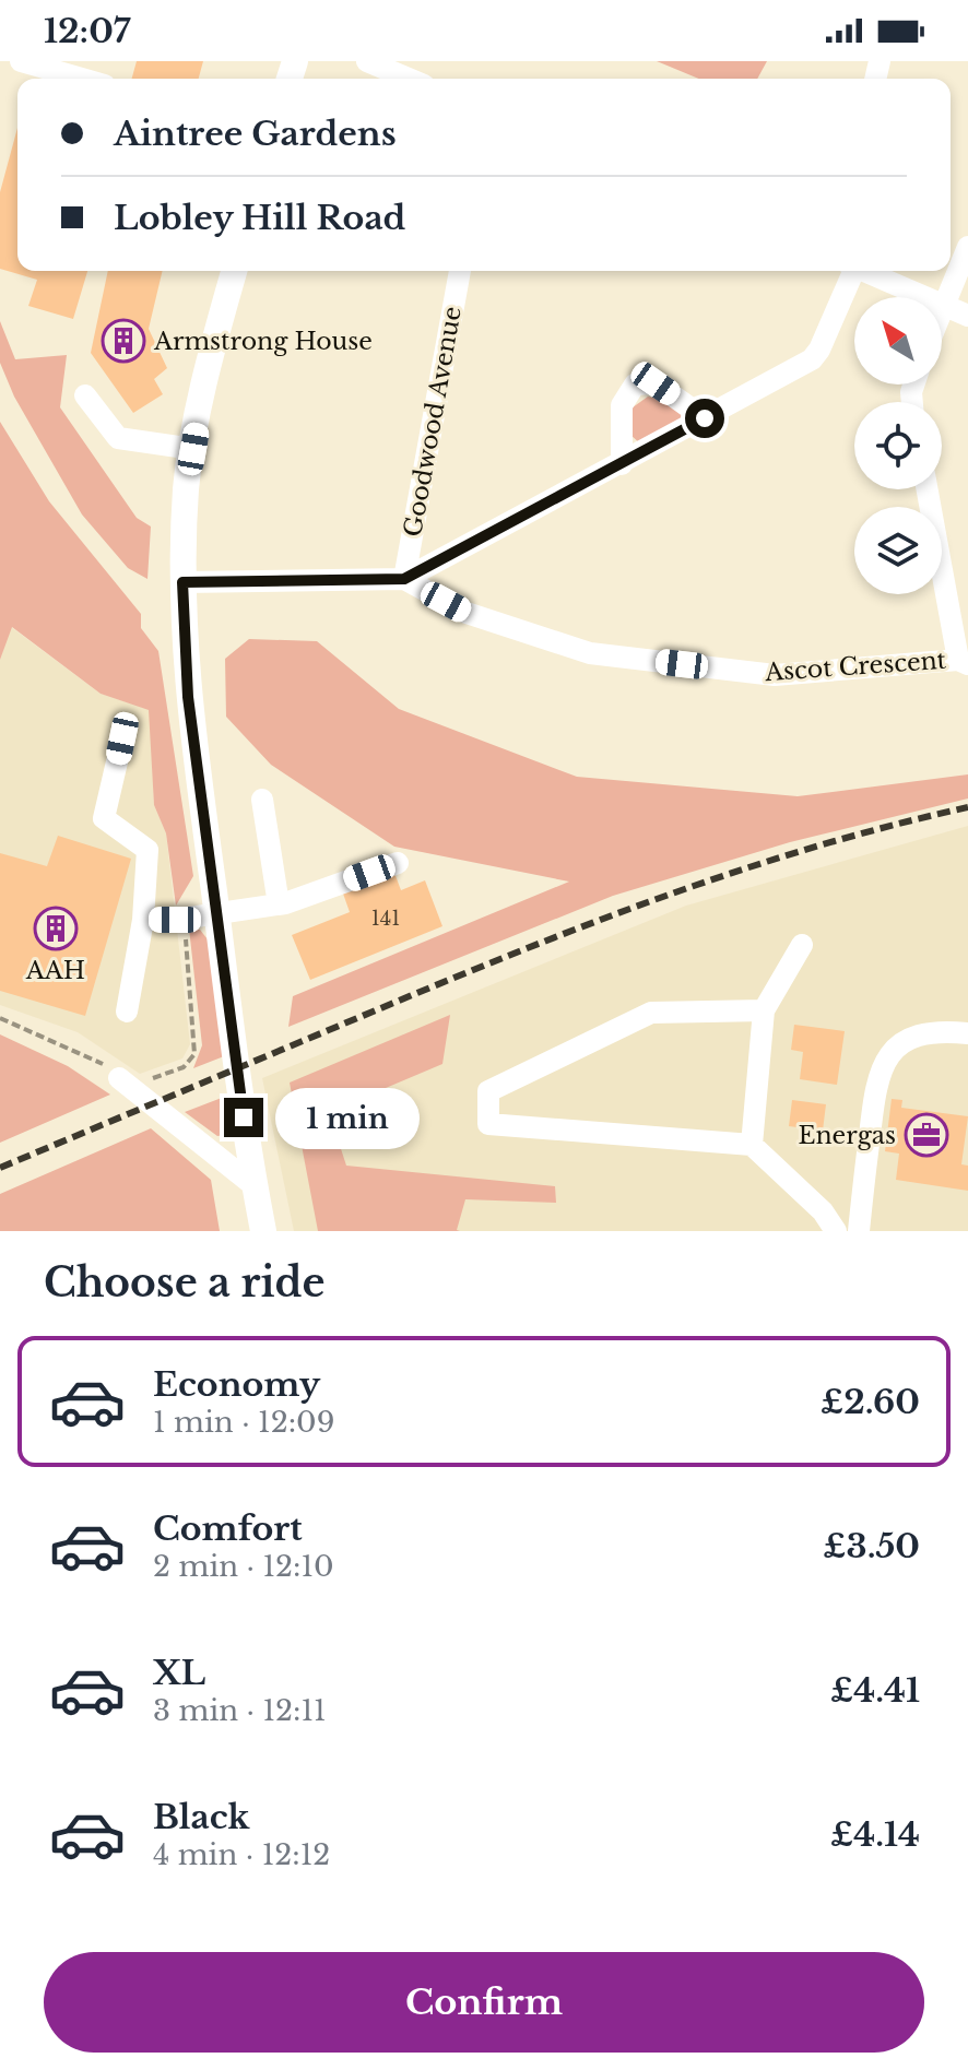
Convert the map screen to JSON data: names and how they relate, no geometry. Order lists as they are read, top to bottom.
{
  "streets": {
    "street": ["Goodwood Avenue", "Ascot Crescent"]
  },
  "crossings": [
    ["Goodwood Avenue", "Ascot Crescent"]
  ],
  "places": {
    "building": ["Armstrong House", "AAH"],
    "office": ["Energas"]
  },
  "house_numbers": ["141"],
  "north": "top left",
  "page": {
    "status": "12:07",
    "banner": ["Aintree Gardens", "Lobley Hill Road"],
    "bubble": "1 min",
    "heading": "Choose a ride",
    "list": [
      {
        "name": "Economy",
        "note": "1 min · 12:09",
        "value": "£2.60"
      },
      {
        "name": "Comfort",
        "note": "2 min · 12:10",
        "value": "£3.50"
      },
      {
        "name": "XL",
        "note": "3 min · 12:11",
        "value": "£4.41"
      },
      {
        "name": "Black",
        "note": "4 min · 12:12",
        "value": "£4.14"
      }
    ],
    "buttons": "Confirm"
  }
}
